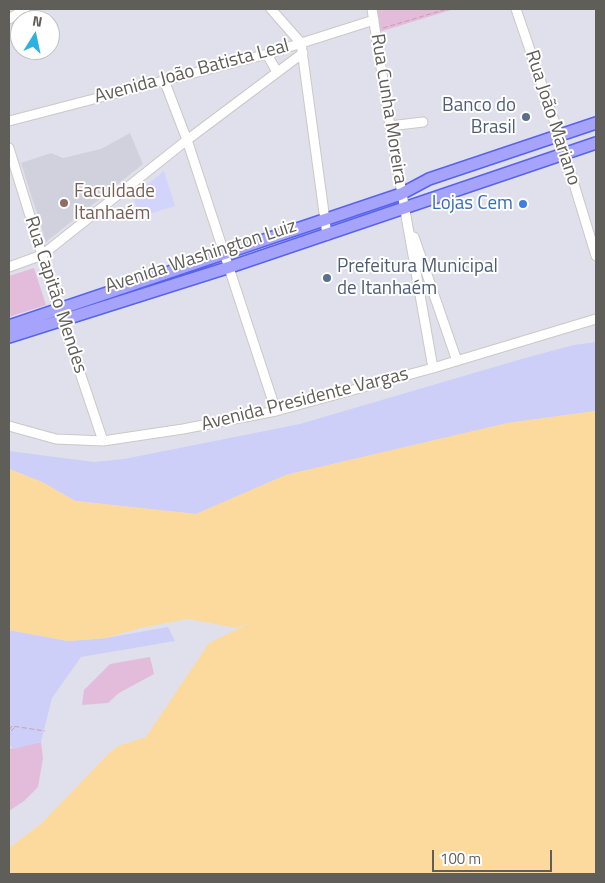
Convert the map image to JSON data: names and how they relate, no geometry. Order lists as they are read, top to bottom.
{
  "streets": {
    "main road": ["Avenida Washington Luiz"],
    "street": [
      "Avenida João Batista Leal",
      "Rua Cunha Moreira",
      "Rua João Mariano",
      "Rua Capitão Mendes",
      "Avenida Presidente Vargas"
    ]
  },
  "crossings": [
    ["Avenida João Batista Leal", "Rua Cunha Moreira"],
    ["Rua Cunha Moreira", "Avenida Washington Luiz"],
    ["Rua João Mariano", "Avenida Washington Luiz"],
    ["Avenida Washington Luiz", "Rua Capitão Mendes"],
    ["Rua Capitão Mendes", "Avenida Presidente Vargas"]
  ],
  "places": [
    "Banco do Brasil",
    "Faculdade Itanhaém",
    "Lojas Cem",
    "Prefeitura Municipal de Itanhaém"
  ],
  "scale_bar": "100 m",
  "north": "top"
}
